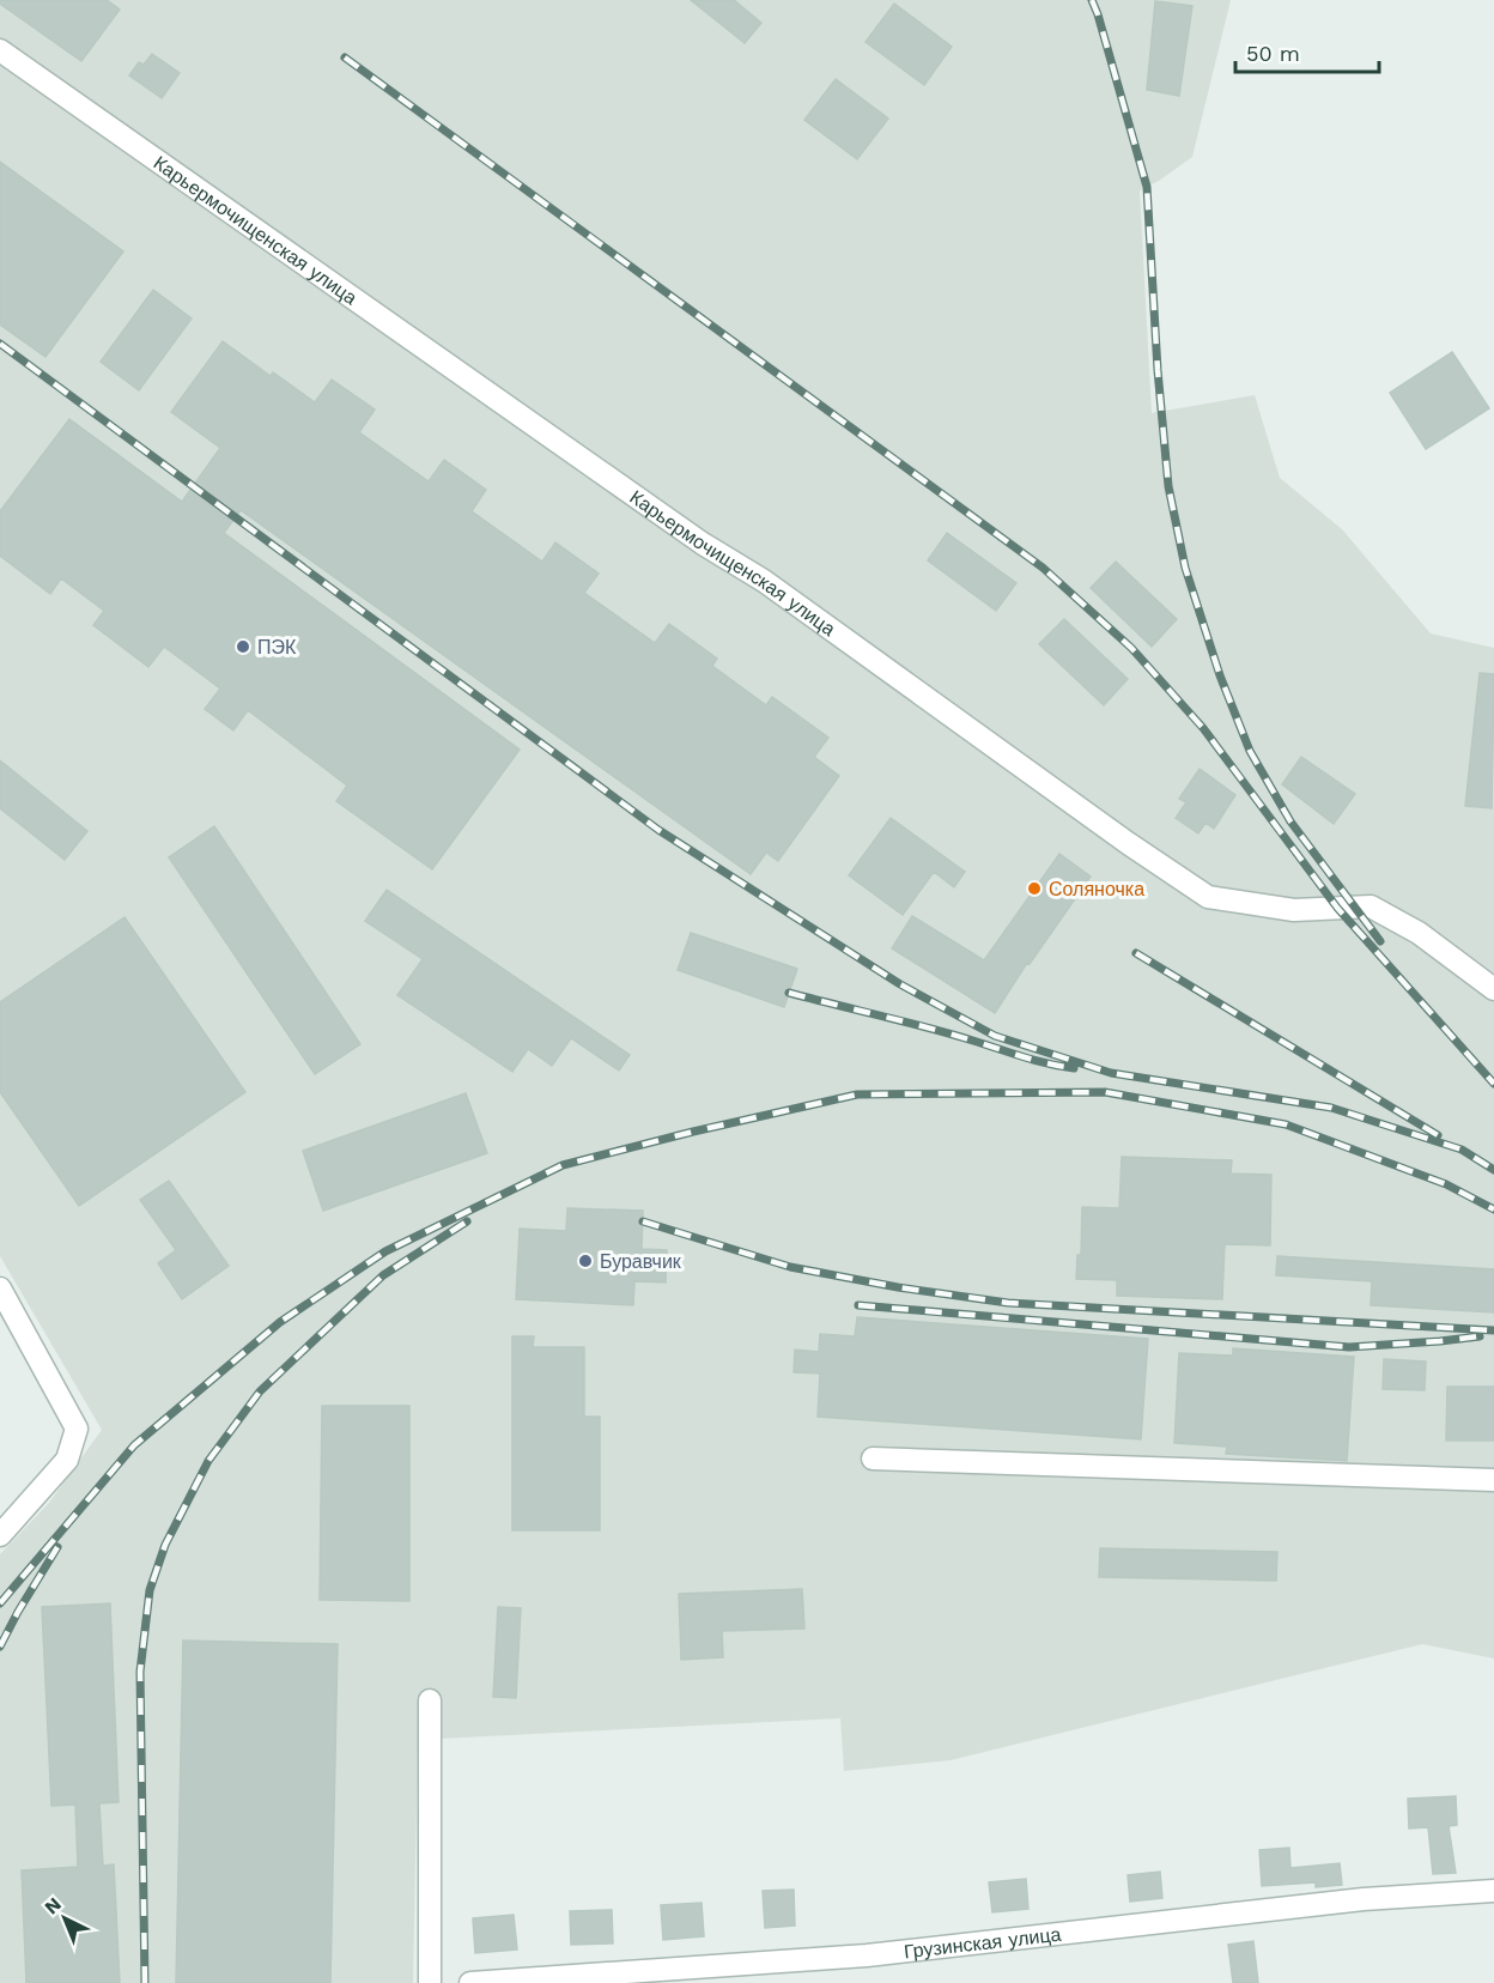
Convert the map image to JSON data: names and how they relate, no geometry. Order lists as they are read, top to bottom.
{
  "streets": {
    "street": ["Карьермочищенская улица", "Грузинская улица"]
  },
  "places": ["ПЭК", "Соляночка", "Буравчик"],
  "scale_bar": "50 m",
  "north": "top left"
}
